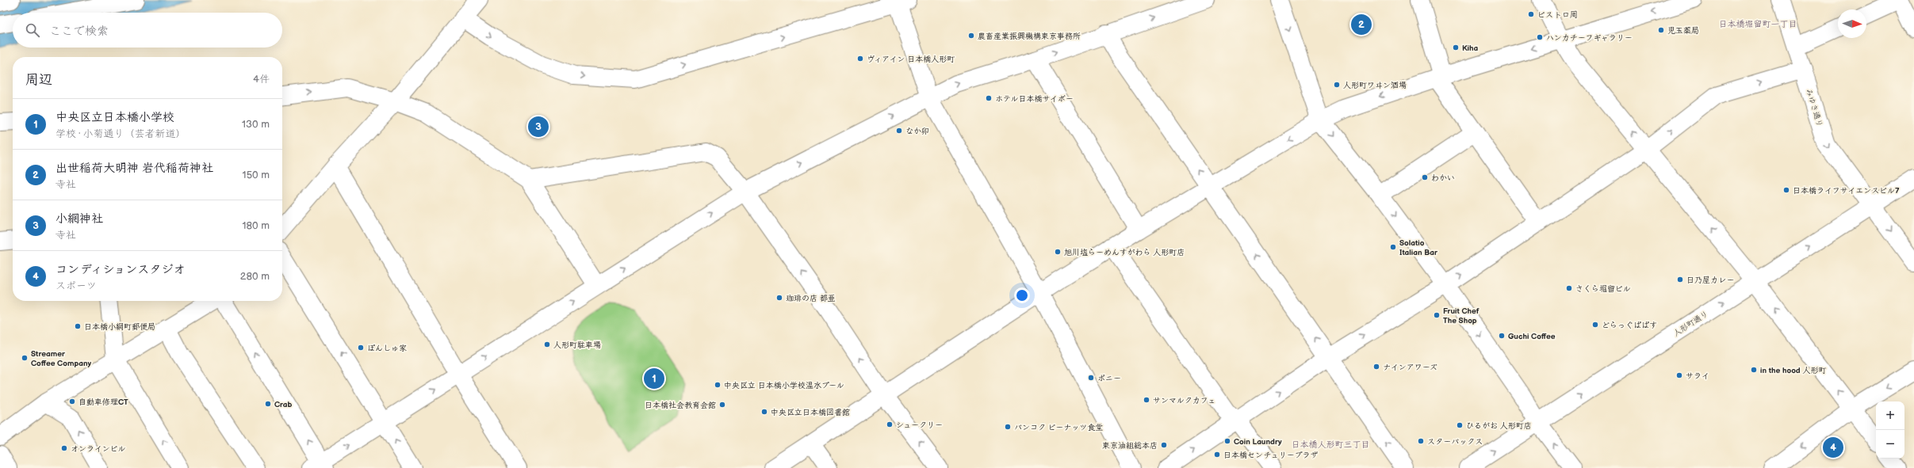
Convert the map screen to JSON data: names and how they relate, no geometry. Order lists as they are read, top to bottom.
{
  "streets": {
    "main road": ["みゆき通り", "人形町通り"]
  },
  "crossings": [
    ["みゆき通り", "人形町通り"]
  ],
  "one_way": ["人形町通り"],
  "districts": ["日本橋堀留町一丁目", "日本橋人形町三丁目"],
  "places": [
    "ビストロ周",
    "児玉薬局",
    "農畜産業振興機構東京事務所",
    "ハンカチーフギャラリー",
    "Kiha",
    "ヴィアイン 日本橋人形町",
    "人形町ワヰン酒場",
    "ホテル日本橋サイボー",
    "なか卯",
    "わかい",
    "日本橋ライフサイエンスビル7",
    "Solatio Italian Bar",
    "旭川塩らーめんすがわら 人形町店",
    "日乃屋カレー",
    "さくら堀留ビル",
    "珈琲の店 都亜",
    "Fruit Chef The Shop",
    "どらっぐぱぱす",
    "日本橋小網町郵便局",
    "Guchi Coffee",
    "人形町駐車場",
    "ぽんしゅ家",
    "Streamer Coffee Company",
    "ナインアワーズ",
    "in the hood 人形町",
    "サライ",
    "ポニー",
    "中央区立 日本橋小学校温水プール",
    "サンマルクカフェ",
    "自動車修理CT",
    "Crab",
    "日本橋社会教育会館",
    "中央区立日本橋図書館",
    "シュークリー",
    "ひるがお 人形町店",
    "バンコク ピーナッツ食堂",
    "Coin Laundry",
    "スターバックス",
    "東京油組総本店",
    "オンラインビル",
    "日本橋センチュリープラザ"
  ],
  "north": "right",
  "page": {
    "pins": [
      "2",
      "3",
      "1",
      "4"
    ],
    "search": "ここで検索",
    "heading": ["周辺", "4件"],
    "list": [
      {
        "mark": "1",
        "name": "中央区立日本橋小学校",
        "note": "学校 · 小菊通り（芸者新道）",
        "value": "130 m"
      },
      {
        "mark": "2",
        "name": "出世稲荷大明神 岩代稲荷神社",
        "note": "寺社",
        "value": "150 m"
      },
      {
        "mark": "3",
        "name": "小網神社",
        "note": "寺社",
        "value": "180 m"
      },
      {
        "mark": "4",
        "name": "コンディションスタジオ",
        "note": "スポーツ",
        "value": "280 m"
      }
    ],
    "map_buttons": ["+", "−"]
  }
}
